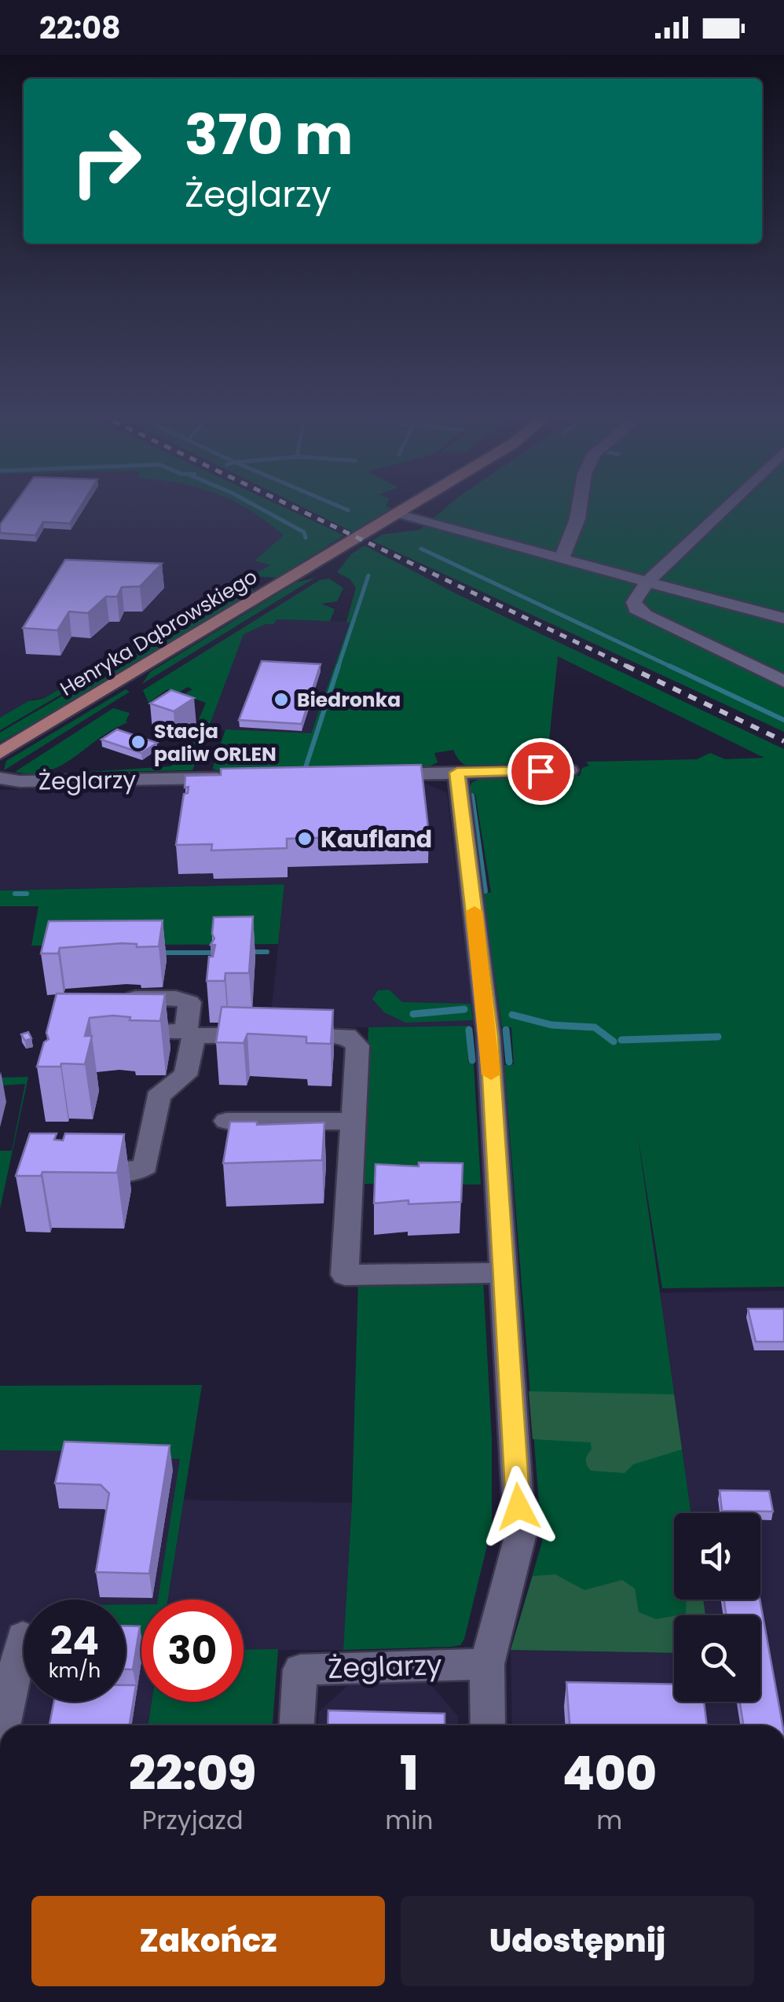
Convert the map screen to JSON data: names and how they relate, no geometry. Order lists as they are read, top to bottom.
{
  "streets": {
    "main road": ["Henryka Dąbrowskiego"],
    "street": ["Żeglarzy"]
  },
  "places": ["Biedronka", "Stacja paliw ORLEN", "Kaufland"],
  "page": {
    "status": "22:08",
    "turn": ["370 m", "Żeglarzy"],
    "speed": "24 km/h",
    "limit": "30",
    "eta": [
      "22:09",
      "Przyjazd",
      "1",
      "min",
      "400",
      "m"
    ],
    "buttons": ["Zakończ", "Udostępnij"]
  }
}
